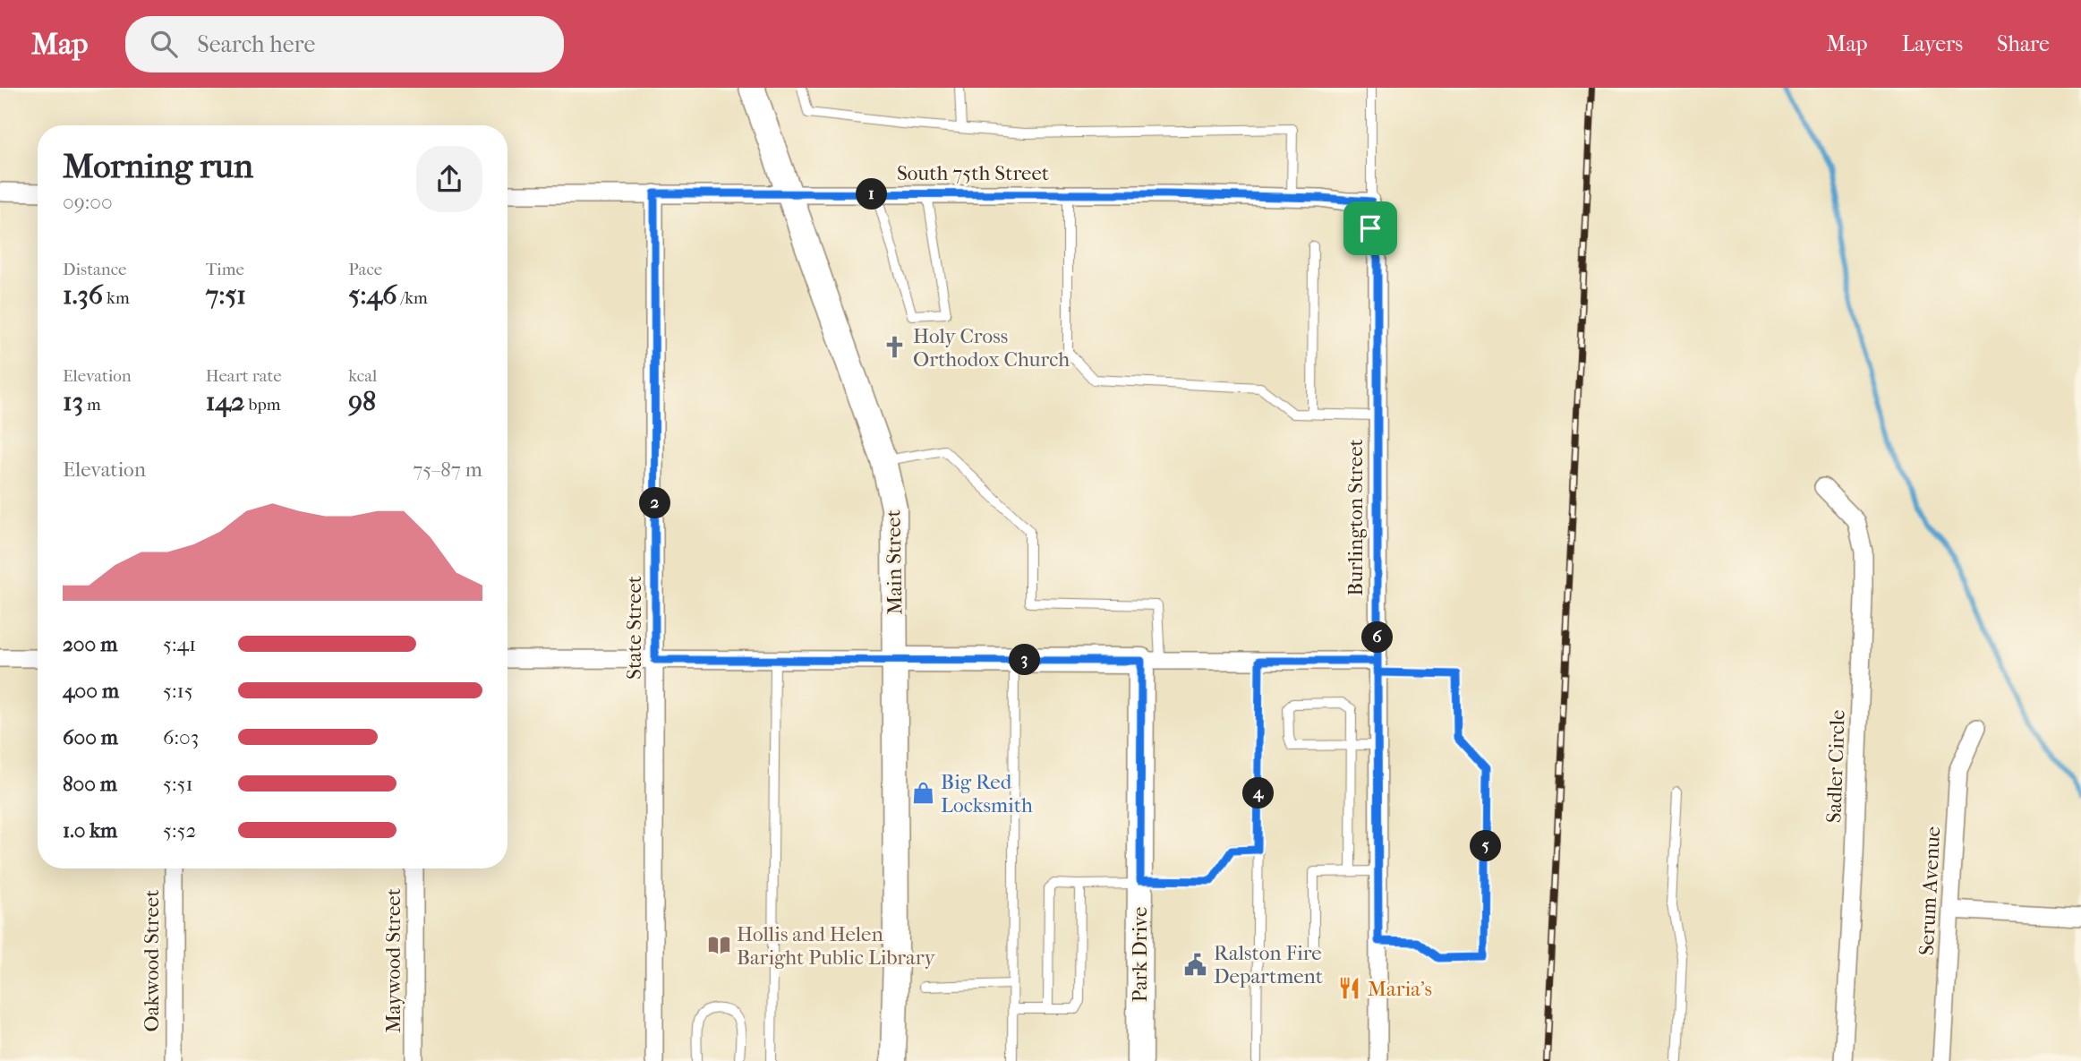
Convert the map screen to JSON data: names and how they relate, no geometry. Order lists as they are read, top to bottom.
{
  "streets": {
    "main road": ["Main Street", "Park Drive"],
    "street": [
      "South 75th Street",
      "Burlington Street",
      "State Street",
      "Sadler Circle",
      "Serum Avenue",
      "Oakwood Street",
      "Maywood Street"
    ]
  },
  "crossings": [
    ["South 75th Street", "Burlington Street"],
    ["South 75th Street", "Main Street"],
    ["South 75th Street", "State Street"]
  ],
  "places": {
    "church": ["Holy Cross Orthodox Church"],
    "shop": ["Big Red Locksmith"],
    "library": ["Hollis and Helen Baright Public Library"],
    "public building": ["Ralston Fire Department"],
    "restaurant": ["Maria's"]
  },
  "page": {
    "header": "Map",
    "search": "Search here",
    "nav": ["Map", "Layers", "Share"],
    "heading": ["Morning run", "09:00"],
    "pins": [
      "1",
      "2",
      "6",
      "3",
      "4",
      "5"
    ],
    "stats": [
      ["Distance", "1.36 km"],
      ["Time", "7:51"],
      ["Pace", "5:46 /km"],
      ["Elevation", "13 m"],
      ["Heart rate", "142 bpm"],
      ["kcal", "98"]
    ],
    "chart": ["Elevation", "75–87 m"],
    "list": [
      {
        "name": "200 m",
        "note": "5:41"
      },
      {
        "name": "400 m",
        "note": "5:15"
      },
      {
        "name": "600 m",
        "note": "6:03"
      },
      {
        "name": "800 m",
        "note": "5:51"
      },
      {
        "name": "1.0 km",
        "note": "5:52"
      }
    ]
  }
}
